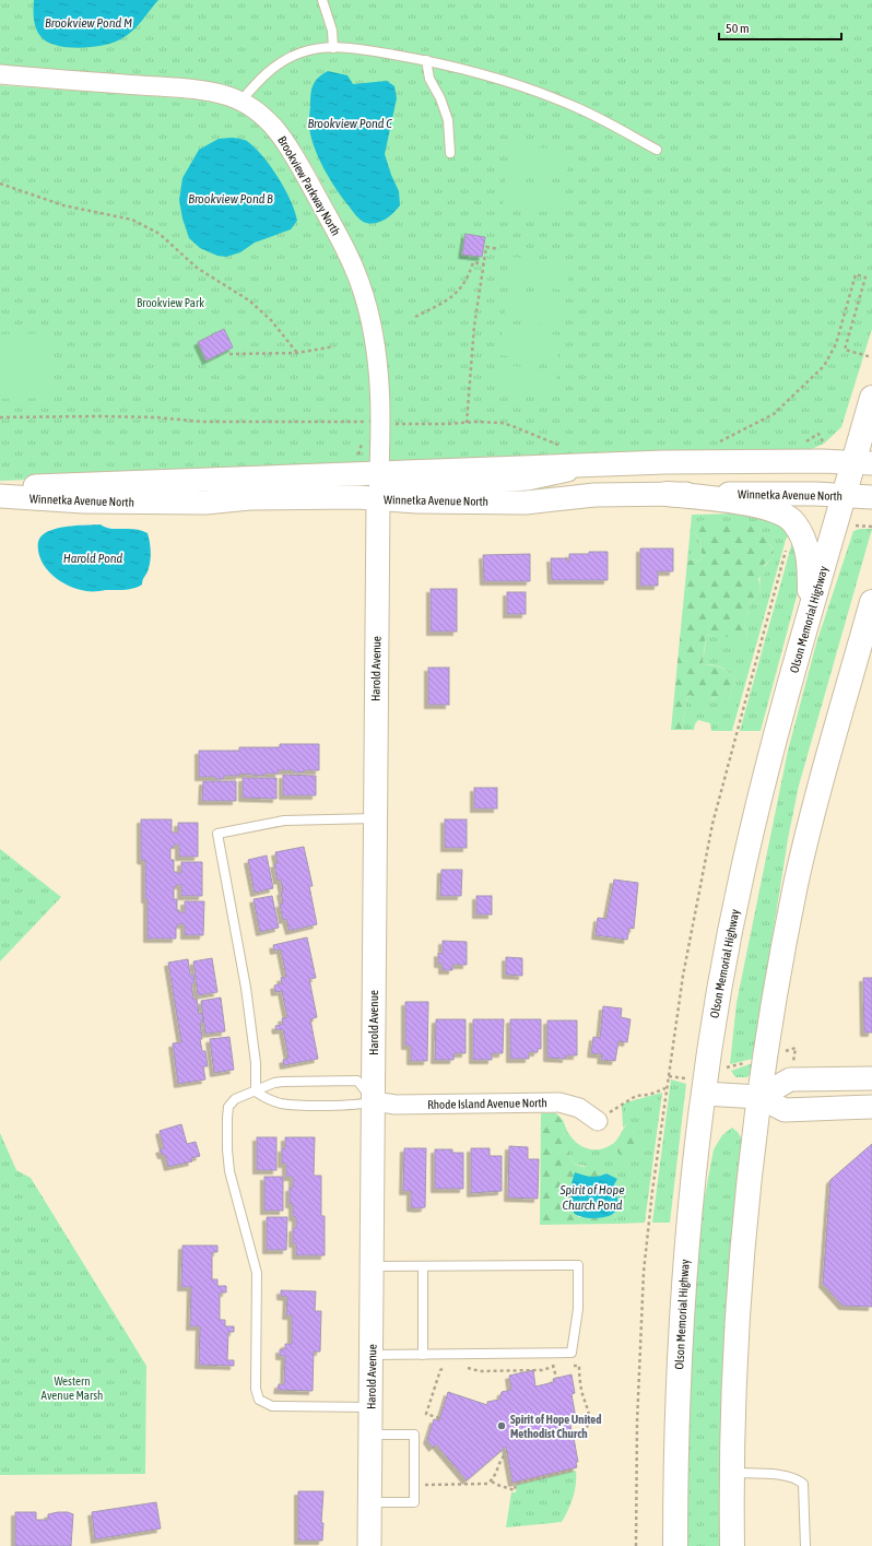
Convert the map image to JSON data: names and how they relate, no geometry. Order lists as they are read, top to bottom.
{
  "streets": {
    "highway": ["Olson Memorial Highway"],
    "street": [
      "Brookview Parkway North",
      "Winnetka Avenue North",
      "Harold Avenue",
      "Rhode Island Avenue North"
    ]
  },
  "crossings": [
    ["Brookview Parkway North", "Winnetka Avenue North"],
    ["Brookview Parkway North", "Harold Avenue"],
    ["Winnetka Avenue North", "Olson Memorial Highway"],
    ["Winnetka Avenue North", "Harold Avenue"],
    ["Harold Avenue", "Rhode Island Avenue North"]
  ],
  "water": [
    "Brookview Pond M",
    "Brookview Pond C",
    "Brookview Pond B",
    "Harold Pond",
    "Spirit of Hope Church Pond"
  ],
  "parks": ["Brookview Park", "Western Avenue Marsh"],
  "places": ["Spirit of Hope United Methodist Church"],
  "scale_bar": "50 m"
}
